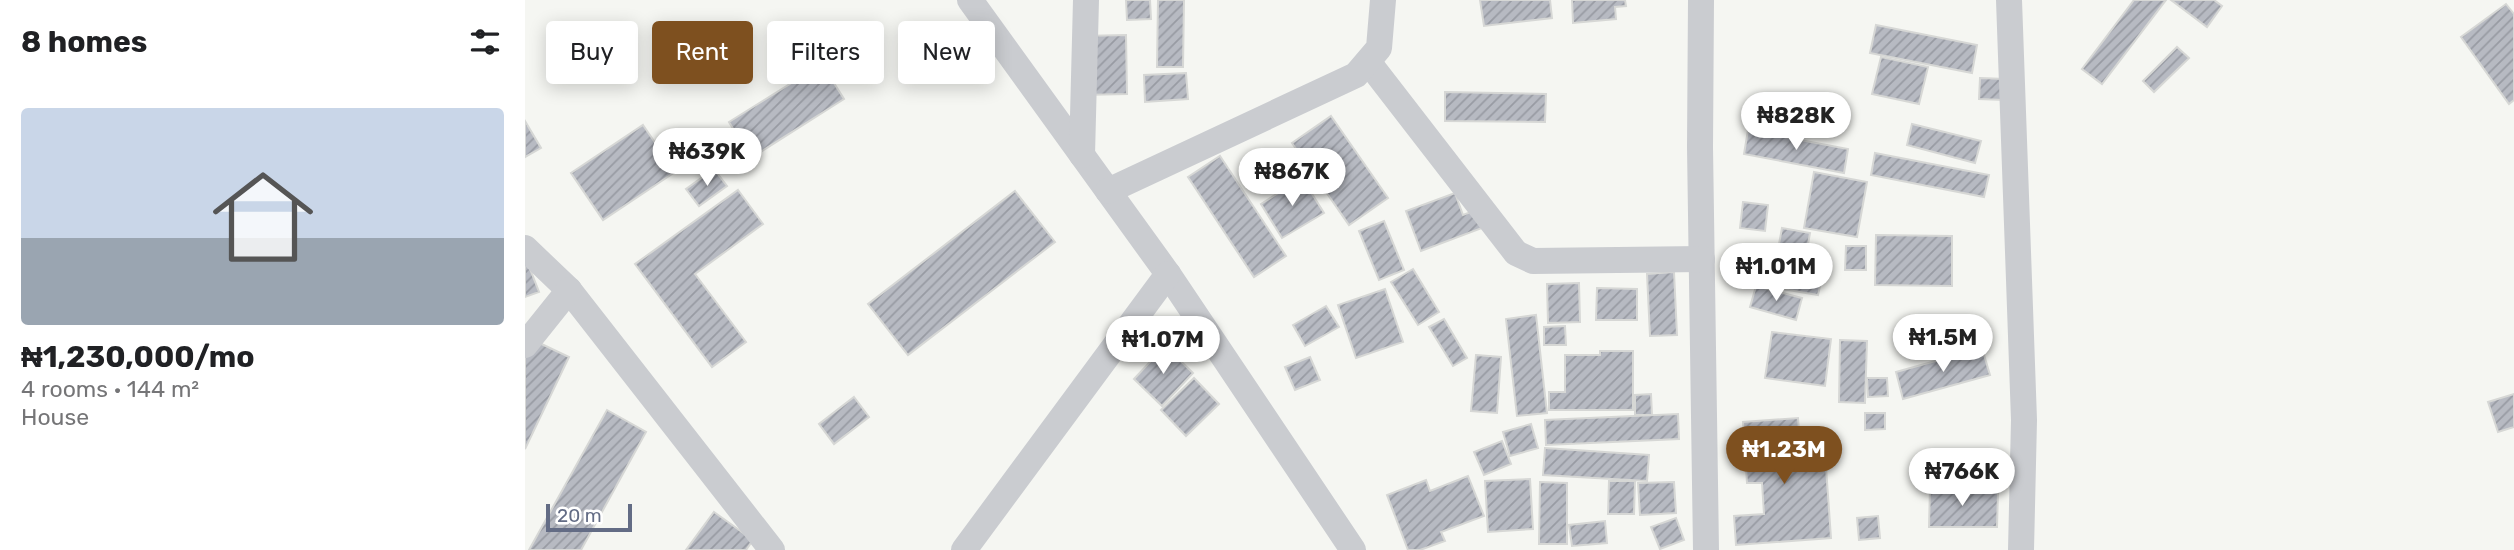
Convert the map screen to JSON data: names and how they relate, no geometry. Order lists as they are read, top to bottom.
{
  "scale_bar": "20 m",
  "page": {
    "heading": "8 homes",
    "chip": [
      "Buy",
      "Rent",
      "Filters",
      "New"
    ],
    "list": [
      {
        "name": "₦1,230,000/mo",
        "note": "4 rooms · 144 m² · House"
      }
    ],
    "price": [
      "₦828K",
      "₦639K",
      "₦867K",
      "₦1.01M",
      "₦1.5M",
      "₦1.07M",
      "₦1.23M",
      "₦766K"
    ],
    "scale": "20 m"
  }
}
